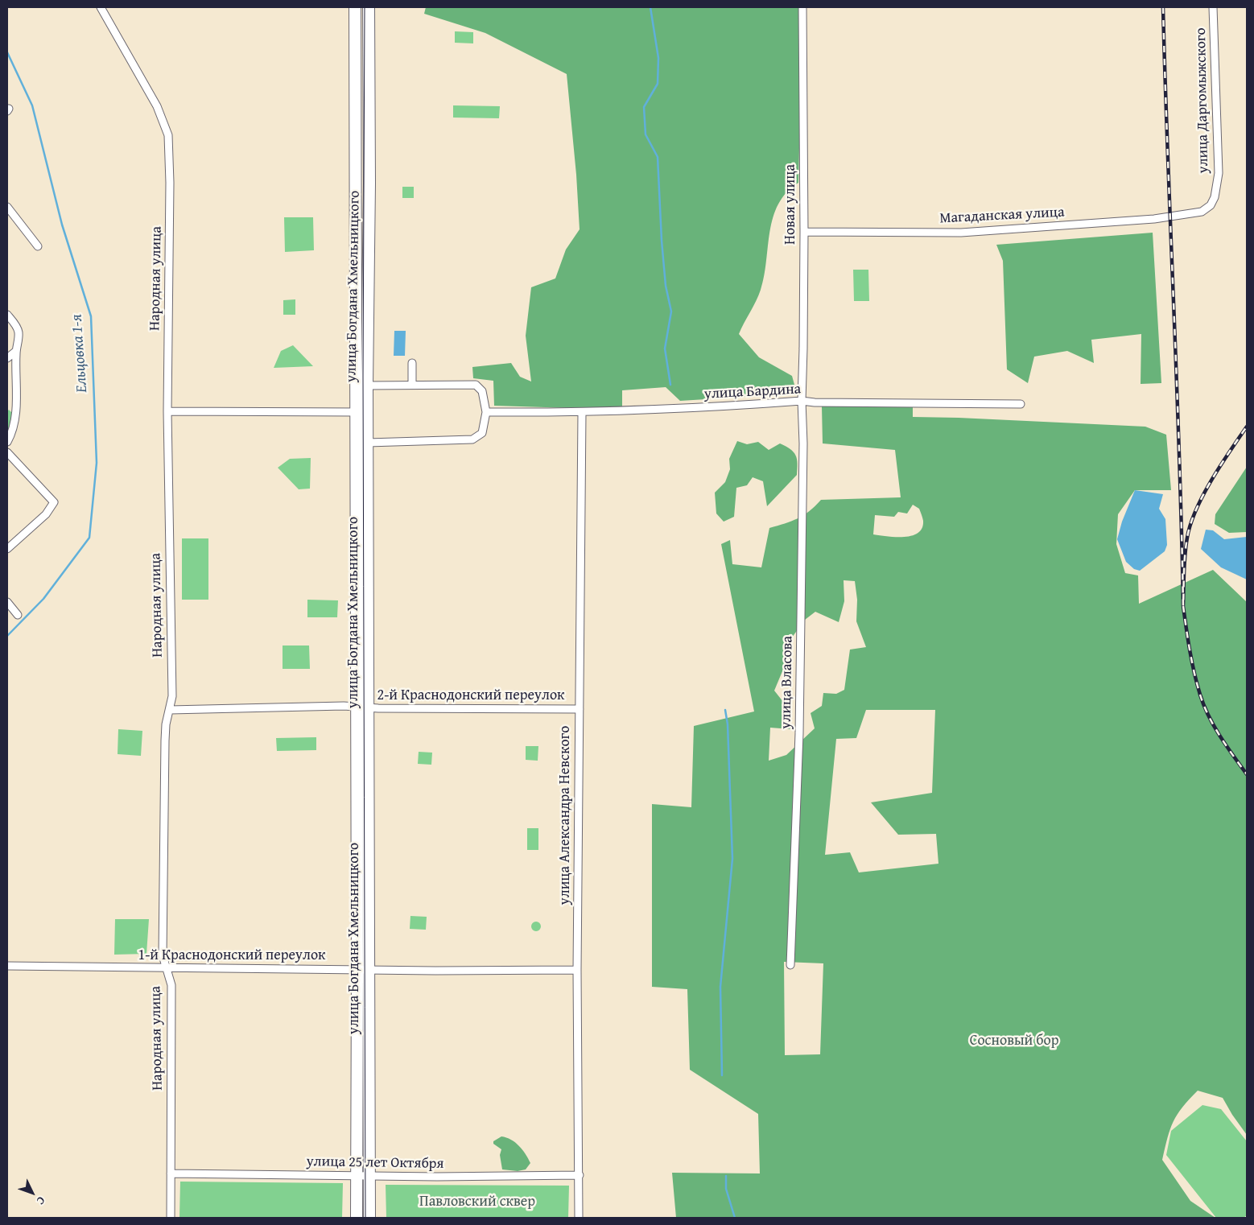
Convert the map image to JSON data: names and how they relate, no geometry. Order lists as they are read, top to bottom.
{
  "streets": {
    "highway": ["улица Богдана Хмельницкого"],
    "street": [
      "улица Даргомыжского",
      "Новая улица",
      "Магаданская улица",
      "Народная улица",
      "улица Бардина",
      "улица Власова",
      "2-й Краснодонский переулок",
      "улица Александра Невского",
      "1-й Краснодонский переулок",
      "улица 25 лет Октября"
    ]
  },
  "crossings": [
    ["улица Даргомыжского", "Магаданская улица"],
    ["Новая улица", "Магаданская улица"],
    ["Новая улица", "улица Бардина"],
    ["Новая улица", "улица Власова"],
    ["Народная улица", "2-й Краснодонский переулок"],
    ["Народная улица", "1-й Краснодонский переулок"],
    ["Народная улица", "улица 25 лет Октября"],
    ["улица Богдана Хмельницкого", "2-й Краснодонский переулок"],
    ["улица Богдана Хмельницкого", "1-й Краснодонский переулок"],
    ["улица Богдана Хмельницкого", "улица 25 лет Октября"],
    ["улица Бардина", "улица Власова"],
    ["улица Бардина", "улица Александра Невского"],
    ["2-й Краснодонский переулок", "улица Александра Невского"],
    ["улица Александра Невского", "1-й Краснодонский переулок"],
    ["улица Александра Невского", "улица 25 лет Октября"]
  ],
  "water": ["Ельцовка 1-я"],
  "parks": ["Сосновый бор", "Павловский сквер"],
  "north": "bottom right"
}
